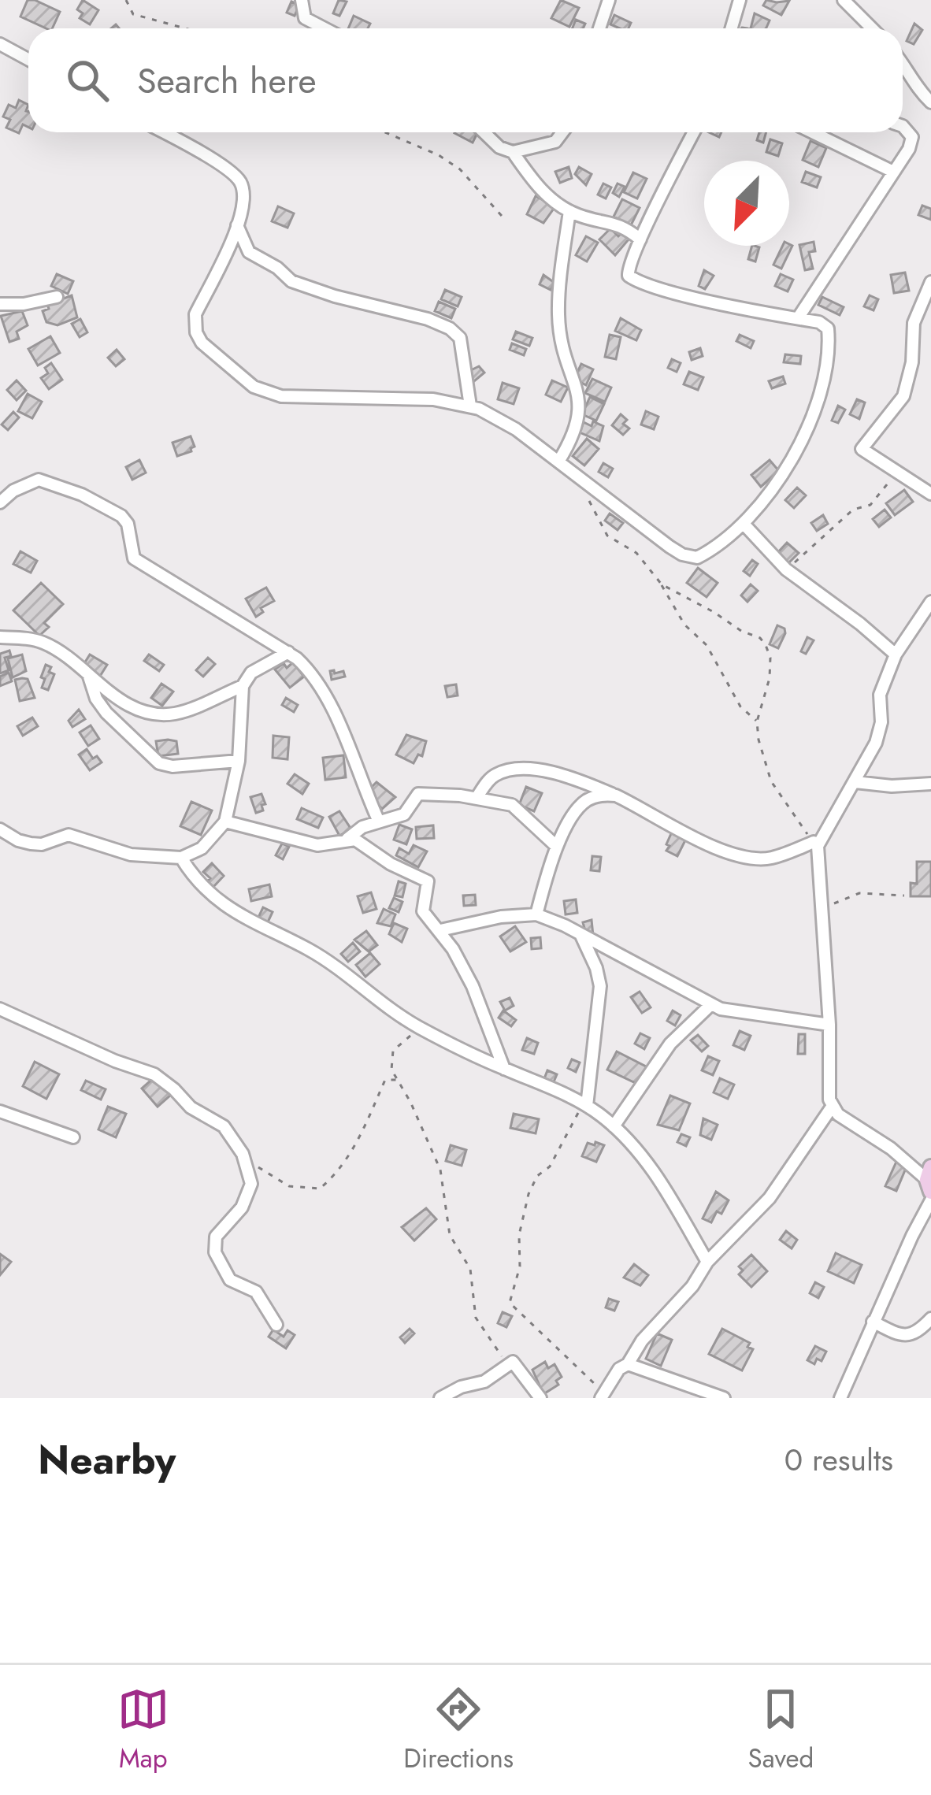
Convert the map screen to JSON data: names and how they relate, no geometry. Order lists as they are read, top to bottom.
{
  "north": "bottom left",
  "page": {
    "search": "Search here",
    "heading": ["Nearby", "0 results"],
    "nav": ["Map", "Directions", "Saved"]
  }
}
